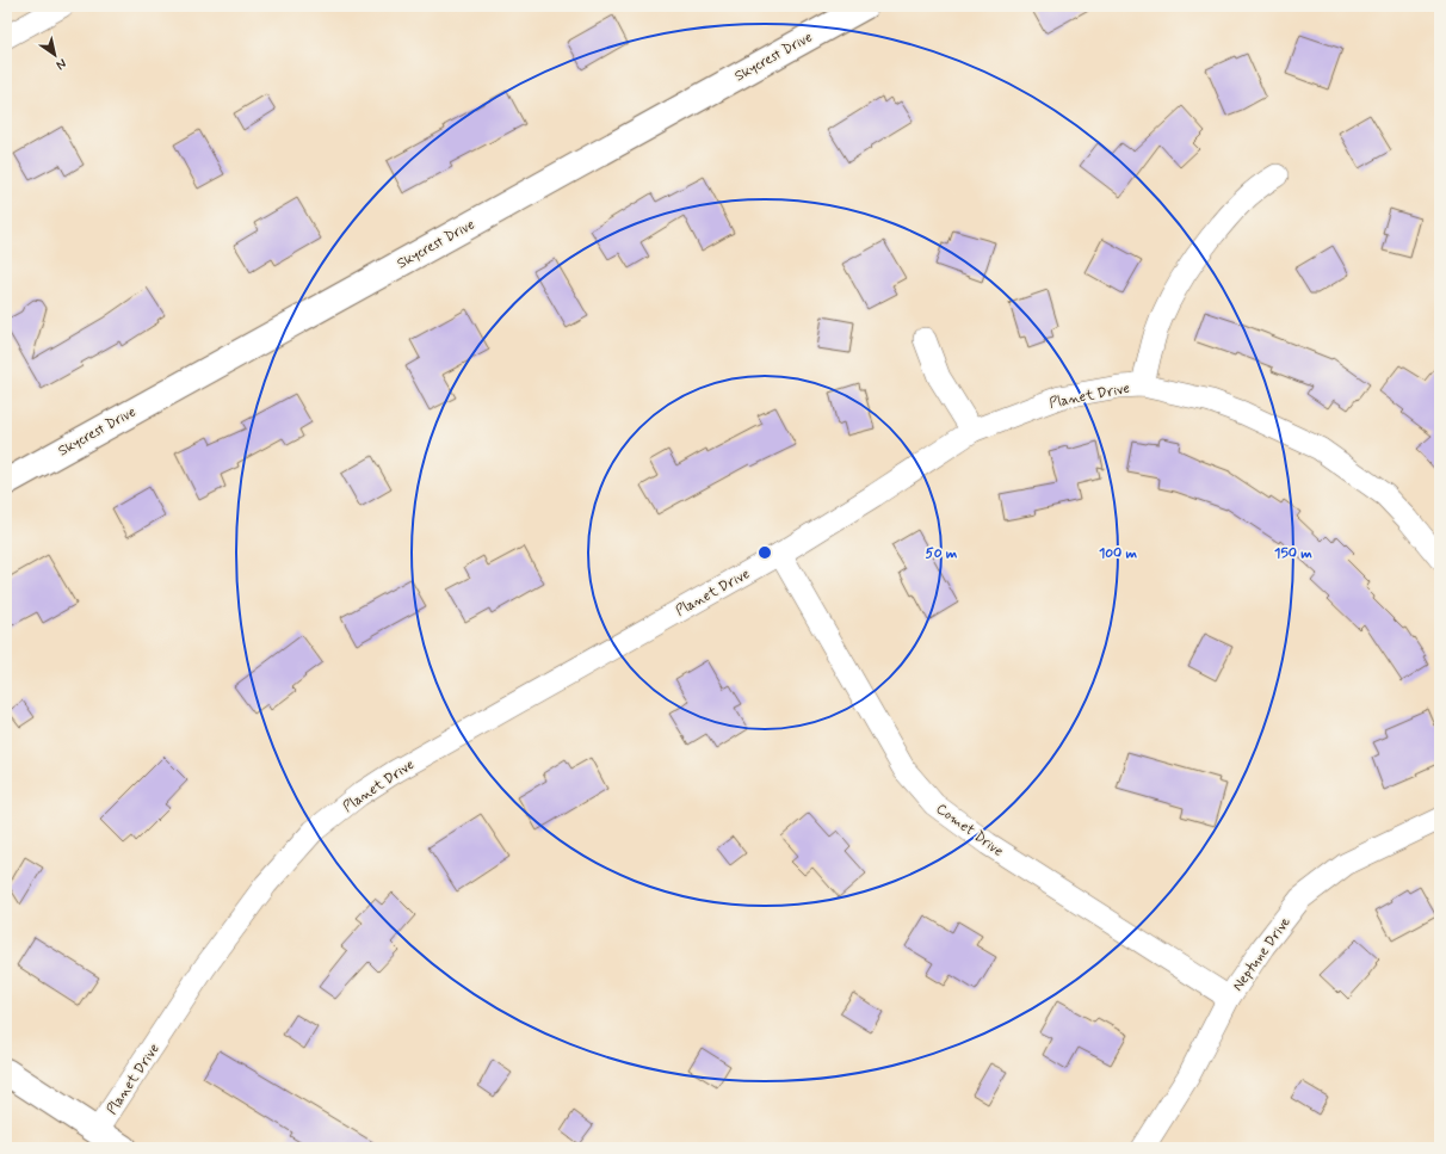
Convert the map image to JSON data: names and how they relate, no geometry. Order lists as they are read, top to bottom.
{
  "streets": {
    "main road": ["Skycrest Drive"],
    "street": ["Planet Drive", "Comet Drive", "Neptune Drive"]
  },
  "crossings": [
    ["Planet Drive", "Comet Drive"],
    ["Comet Drive", "Neptune Drive"]
  ],
  "north": "bottom right",
  "rings": ["50 m", "100 m", "150 m"]
}
